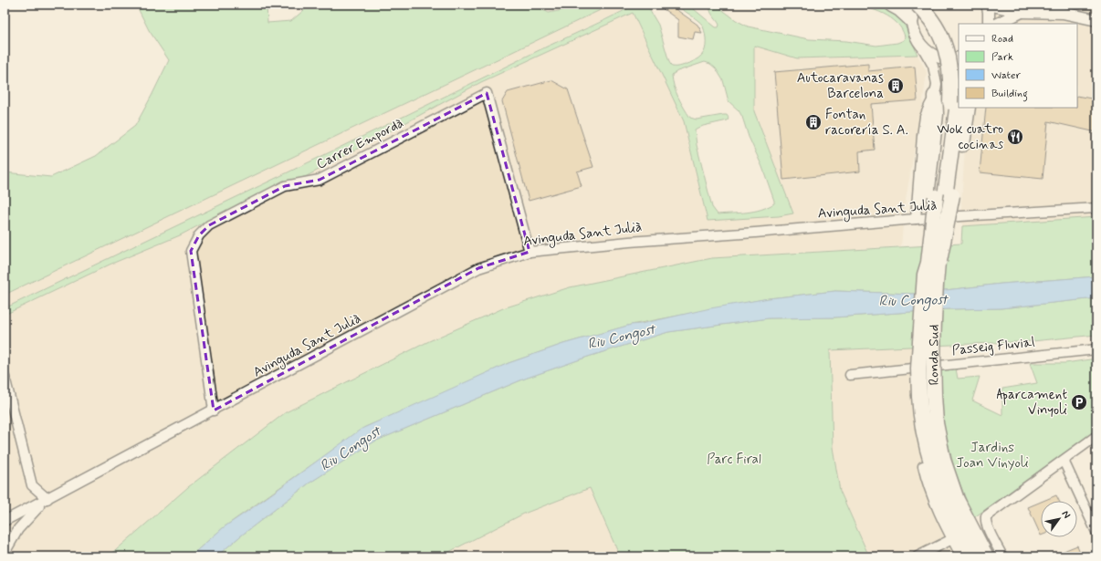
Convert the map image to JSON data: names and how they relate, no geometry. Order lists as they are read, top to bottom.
{
  "streets": {
    "highway": ["Ronda Sud"],
    "street": ["Carrer Empordà", "Avinguda Sant Julià", "Passeig Fluvial"]
  },
  "crossings": [
    ["Carrer Empordà", "Avinguda Sant Julià"]
  ],
  "water": ["Riu Congost"],
  "parks": ["Jardins Joan Vinyoli", "Parc Firal"],
  "places": {
    "building": ["Autocaravanas Barcelona", "Fontan racorería S. A."],
    "restaurant": ["Wok cuatro cocinas"],
    "parking": ["Aparcament Vinyoli"]
  },
  "legend": [
    "Road",
    "Park",
    "Water",
    "Building"
  ],
  "north": "top right"
}
